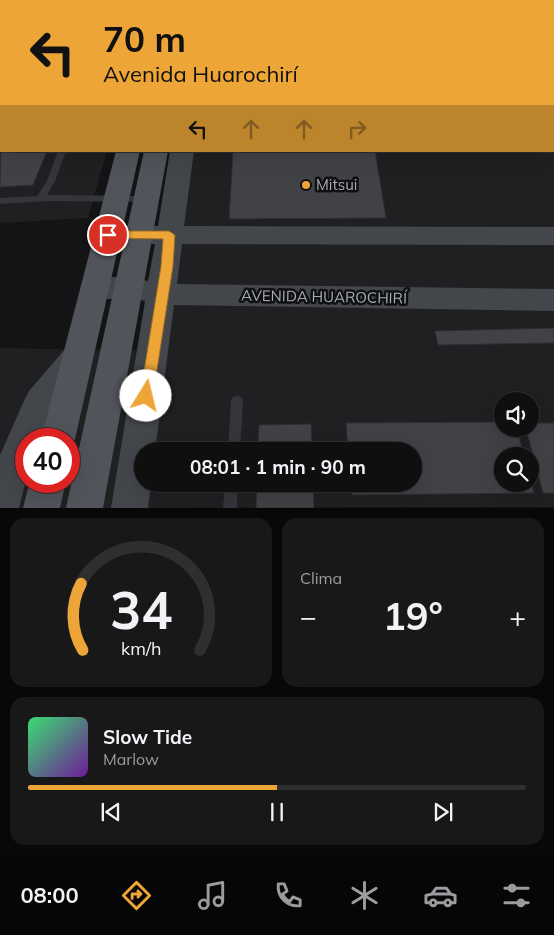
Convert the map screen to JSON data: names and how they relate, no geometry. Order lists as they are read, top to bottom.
{
  "streets": {
    "main road": ["AVENIDA HUAROCHIRÍ"]
  },
  "places": ["Mitsui"],
  "page": {
    "turn": ["70 m", "Avenida Huarochirí"],
    "limit": "40",
    "trip": "08:01 · 1 min · 90 m",
    "tile": "Clima",
    "heat": ["−", "19°", "+"],
    "song": ["Slow Tide", "Marlow"],
    "tabs": "08:00",
    "gauge": ["34", "km/h"]
  }
}
